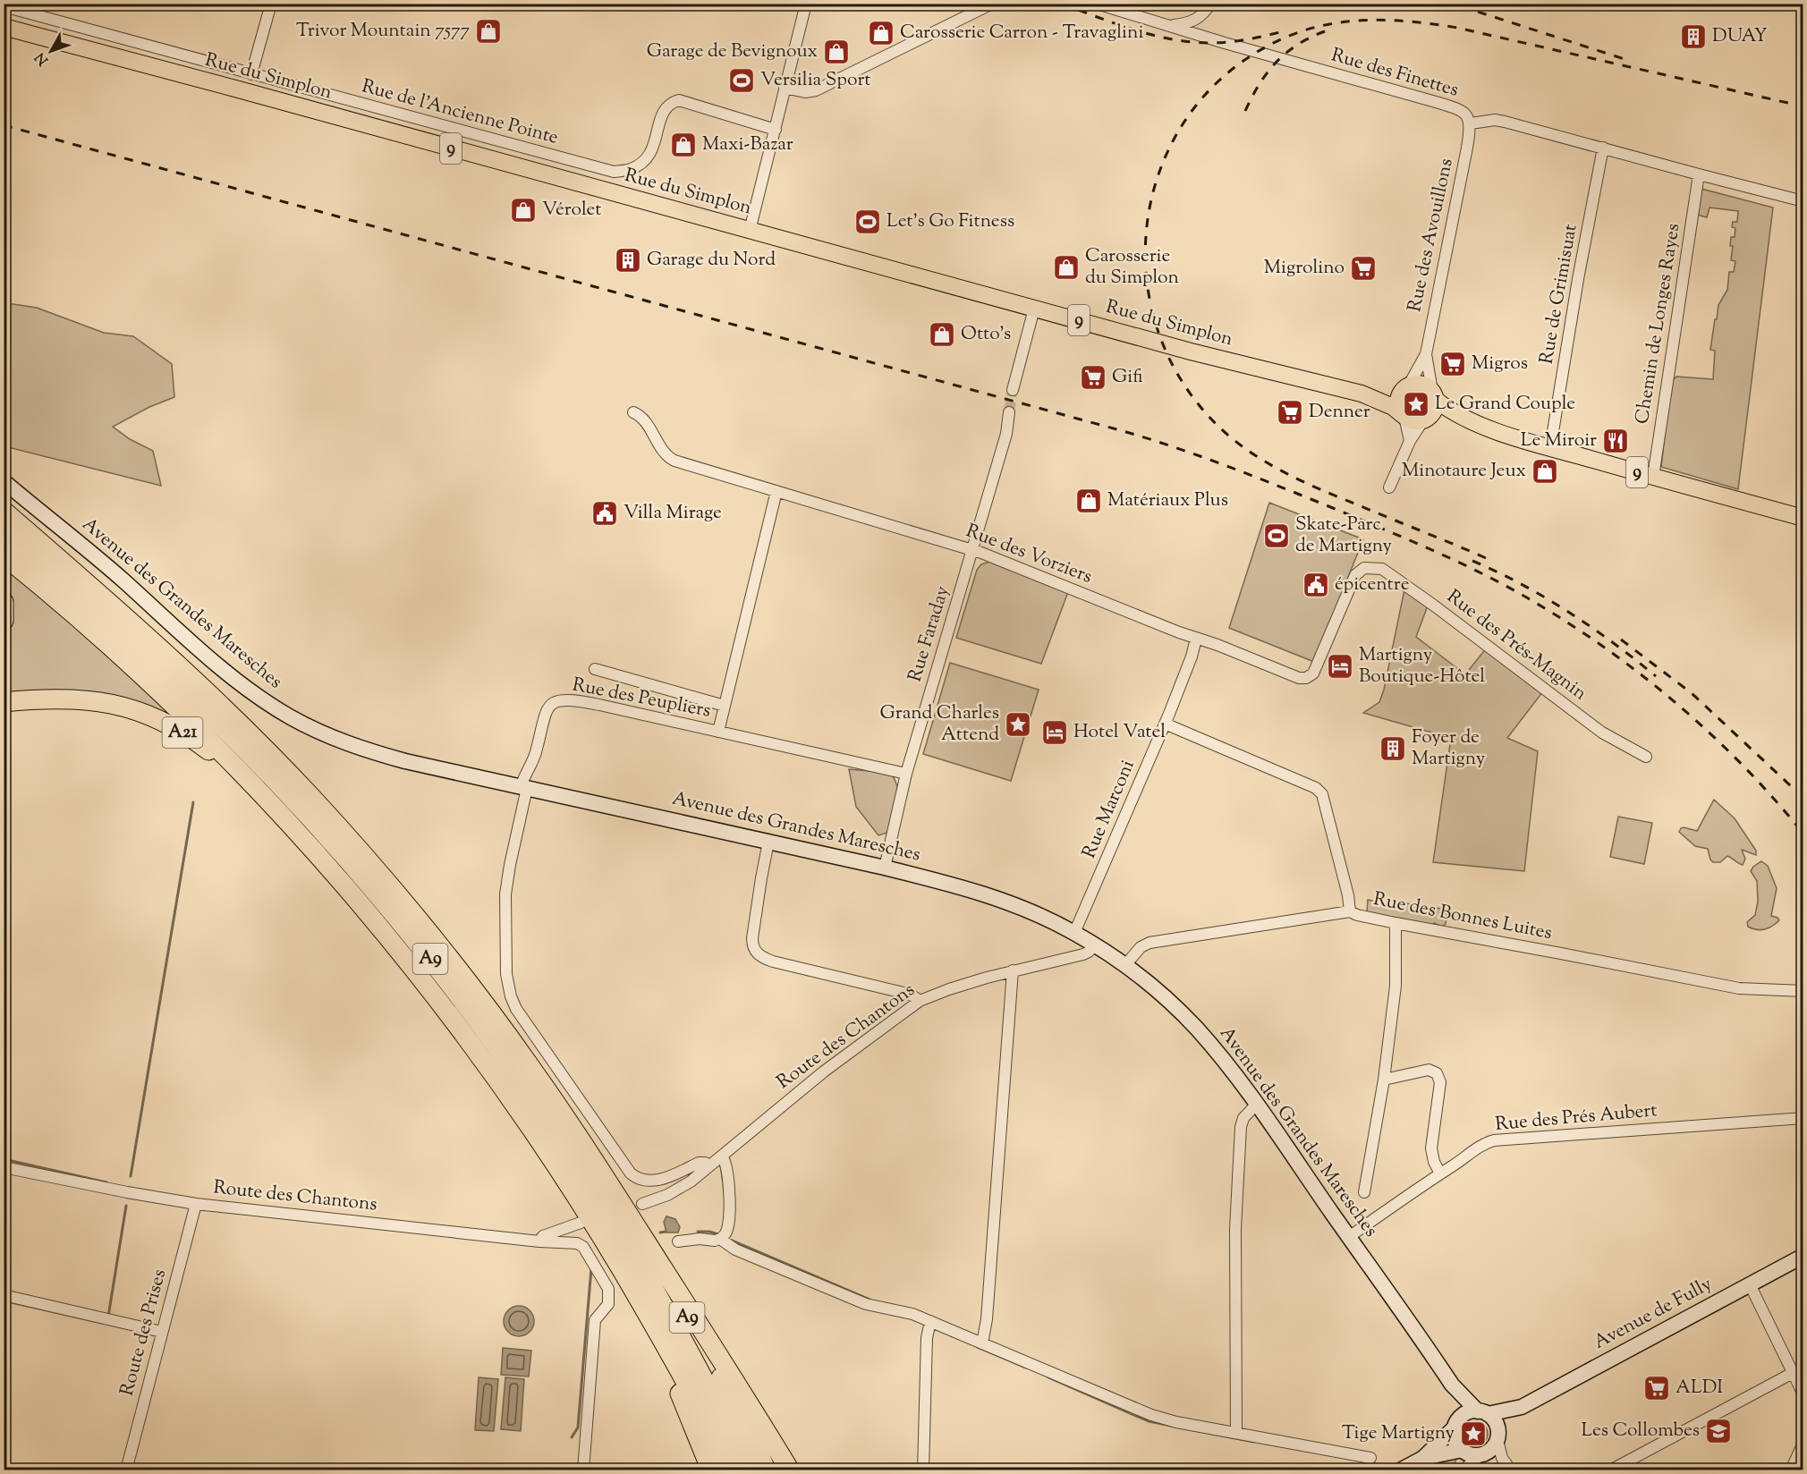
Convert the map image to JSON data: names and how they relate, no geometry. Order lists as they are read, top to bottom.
{
  "streets": {
    "highway": ["A21", "A9"],
    "main road": [
      "Rue du Simplon",
      "9",
      "Avenue des Grandes Maresches",
      "Avenue de Fully"
    ],
    "street": [
      "Rue des Finettes",
      "Rue de l'Ancienne Pointe",
      "Rue des Avouillons",
      "Rue de Grimisuat",
      "Chemin de Longes Rayes",
      "Rue des Vorziers",
      "Rue Faraday",
      "Rue des Prés-Magnin",
      "Rue des Peupliers",
      "Rue Marconi",
      "Rue des Bonnes Luites",
      "Route des Chantons",
      "Rue des Prés Aubert",
      "Route des Prises"
    ]
  },
  "crossings": [
    ["Rue des Finettes", "Rue des Avouillons"],
    ["Rue des Finettes", "Rue de Grimisuat"],
    ["Rue des Finettes", "Chemin de Longes Rayes"],
    ["Rue du Simplon", "9"],
    ["Rue du Simplon", "Rue des Avouillons"],
    ["9", "Rue des Avouillons"],
    ["9", "Rue de Grimisuat"],
    ["9", "Chemin de Longes Rayes"],
    ["Rue des Vorziers", "Rue Faraday"],
    ["Rue des Vorziers", "Rue des Prés-Magnin"],
    ["Rue des Vorziers", "Rue des Peupliers"],
    ["Rue des Vorziers", "Rue Marconi"],
    ["Avenue des Grandes Maresches", "Rue Faraday"],
    ["Avenue des Grandes Maresches", "Rue des Peupliers"],
    ["Avenue des Grandes Maresches", "Rue Marconi"],
    ["Avenue des Grandes Maresches", "Rue des Bonnes Luites"],
    ["Avenue des Grandes Maresches", "Route des Chantons"],
    ["Avenue des Grandes Maresches", "Rue des Prés Aubert"],
    ["Avenue des Grandes Maresches", "Avenue de Fully"],
    ["Rue Faraday", "Rue des Peupliers"],
    ["Rue des Peupliers", "Route des Chantons"],
    ["Route des Chantons", "Route des Prises"]
  ],
  "places": {
    "shop": [
      "Trivor Mountain 7577",
      "Carosserie Carron - Travaglini",
      "Garage de Bevignoux",
      "Maxi-Bazar",
      "Vérolet",
      "Carosserie du Simplon",
      "Otto's",
      "Minotaure Jeux",
      "Matériaux Plus"
    ],
    "building": ["DUAY", "Garage du Nord", "Foyer de Martigny"],
    "sports": ["Versilia Sport", "Let's Go Fitness", "Skate-Parc de Martigny"],
    "supermarket": [
      "Migrolino",
      "Migros",
      "Gifi",
      "Denner",
      "ALDI"
    ],
    "place": ["Le Grand Couple", "Grand Charles Attend", "Tige Martigny"],
    "restaurant": ["Le Miroir"],
    "public building": ["Villa Mirage", "épicentre"],
    "hotel": ["Martigny Boutique-Hôtel", "Hotel Vatel"],
    "school or university": ["Les Collombes"]
  },
  "north": "bottom left"
}
